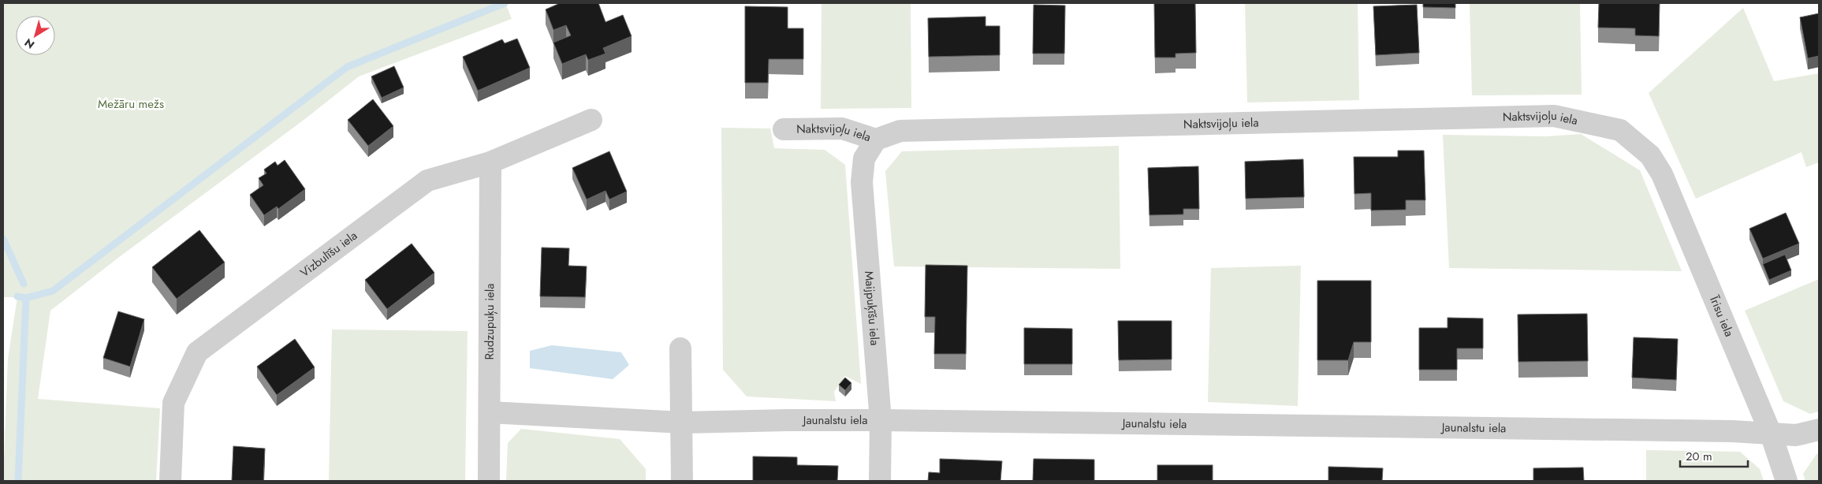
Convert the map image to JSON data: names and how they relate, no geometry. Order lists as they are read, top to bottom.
{
  "streets": {
    "street": [
      "Naktsvijoļu iela",
      "Vizbulīšu iela",
      "Maijpuķīšu iela",
      "Īrisu iela",
      "Rudzupuķu iela",
      "Jaunalstu iela"
    ]
  },
  "crossings": [
    ["Naktsvijoļu iela", "Maijpuķīšu iela"],
    ["Naktsvijoļu iela", "Īrisu iela"],
    ["Vizbulīšu iela", "Rudzupuķu iela"],
    ["Maijpuķīšu iela", "Jaunalstu iela"],
    ["Īrisu iela", "Jaunalstu iela"],
    ["Rudzupuķu iela", "Jaunalstu iela"]
  ],
  "parks": ["Mežāru mežs"],
  "scale_bar": "20 m",
  "north": "bottom left"
}
